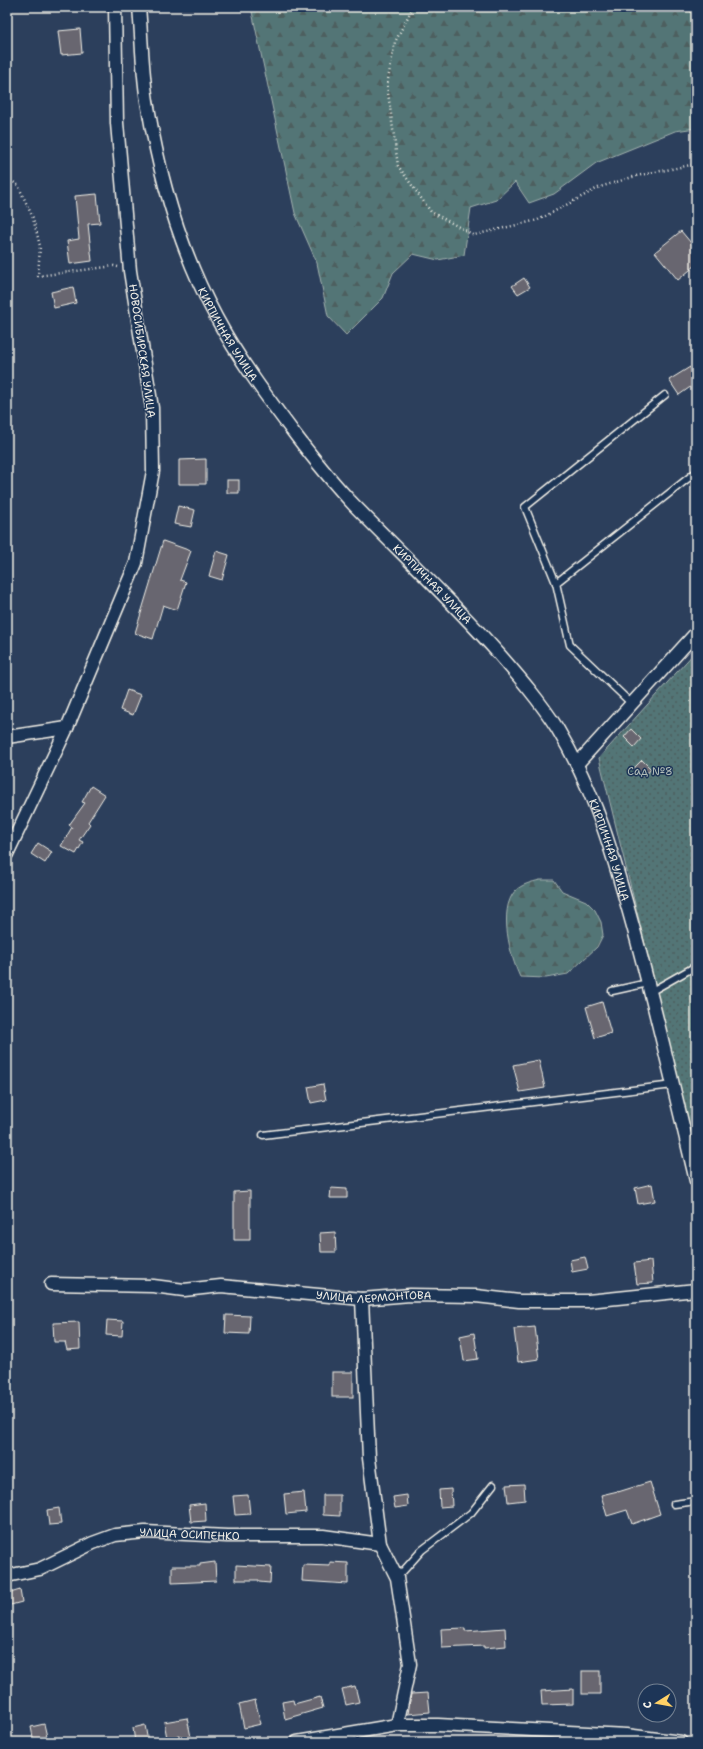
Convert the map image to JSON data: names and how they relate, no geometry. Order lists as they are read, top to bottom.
{
  "streets": {
    "street": [
      "КИРПИЧНАЯ УЛИЦА",
      "НОВОСИБИРСКАЯ УЛИЦА",
      "УЛИЦА ЛЕРМОНТОВА",
      "УЛИЦА ОСИПЕНКО"
    ]
  },
  "parks": ["Сад №8"],
  "north": "left"
}
